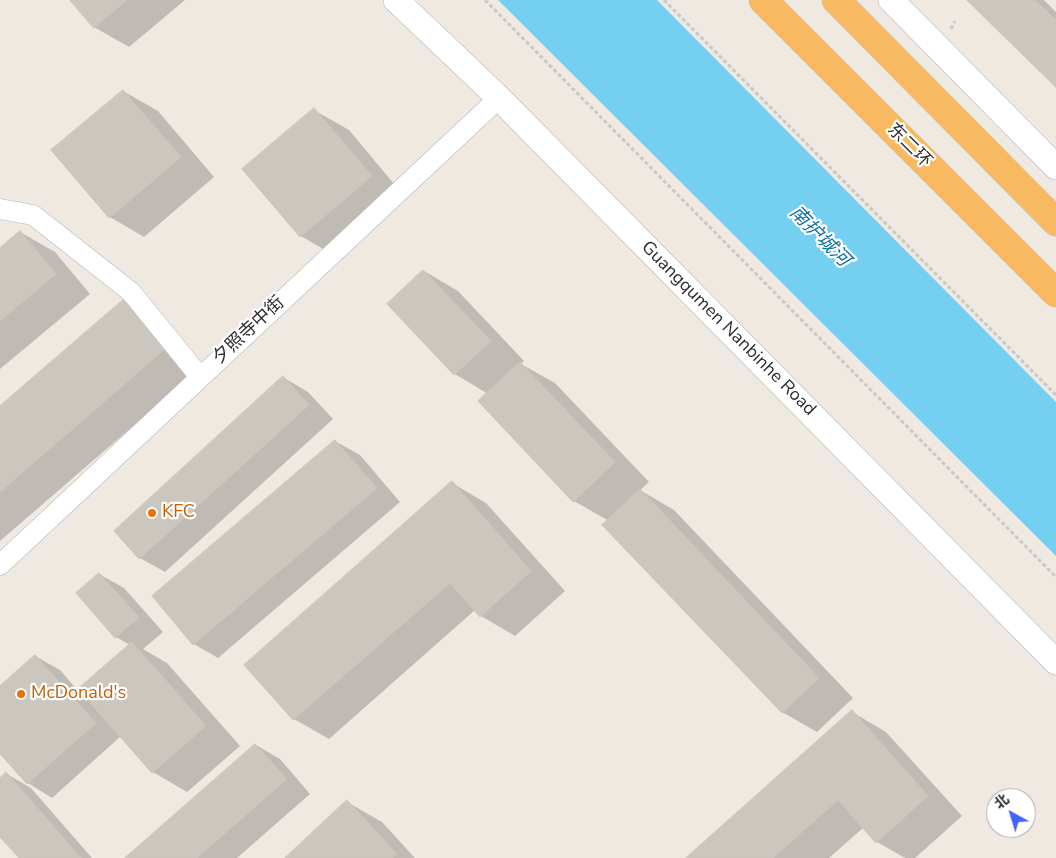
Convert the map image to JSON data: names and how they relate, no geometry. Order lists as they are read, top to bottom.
{
  "streets": {
    "highway": ["东二环"],
    "street": ["Guangqumen Nanbinhe Road", "夕照寺中街"]
  },
  "crossings": [
    ["Guangqumen Nanbinhe Road", "夕照寺中街"]
  ],
  "water": ["南护城河"],
  "places": ["KFC", "McDonald's"],
  "north": "top left"
}
